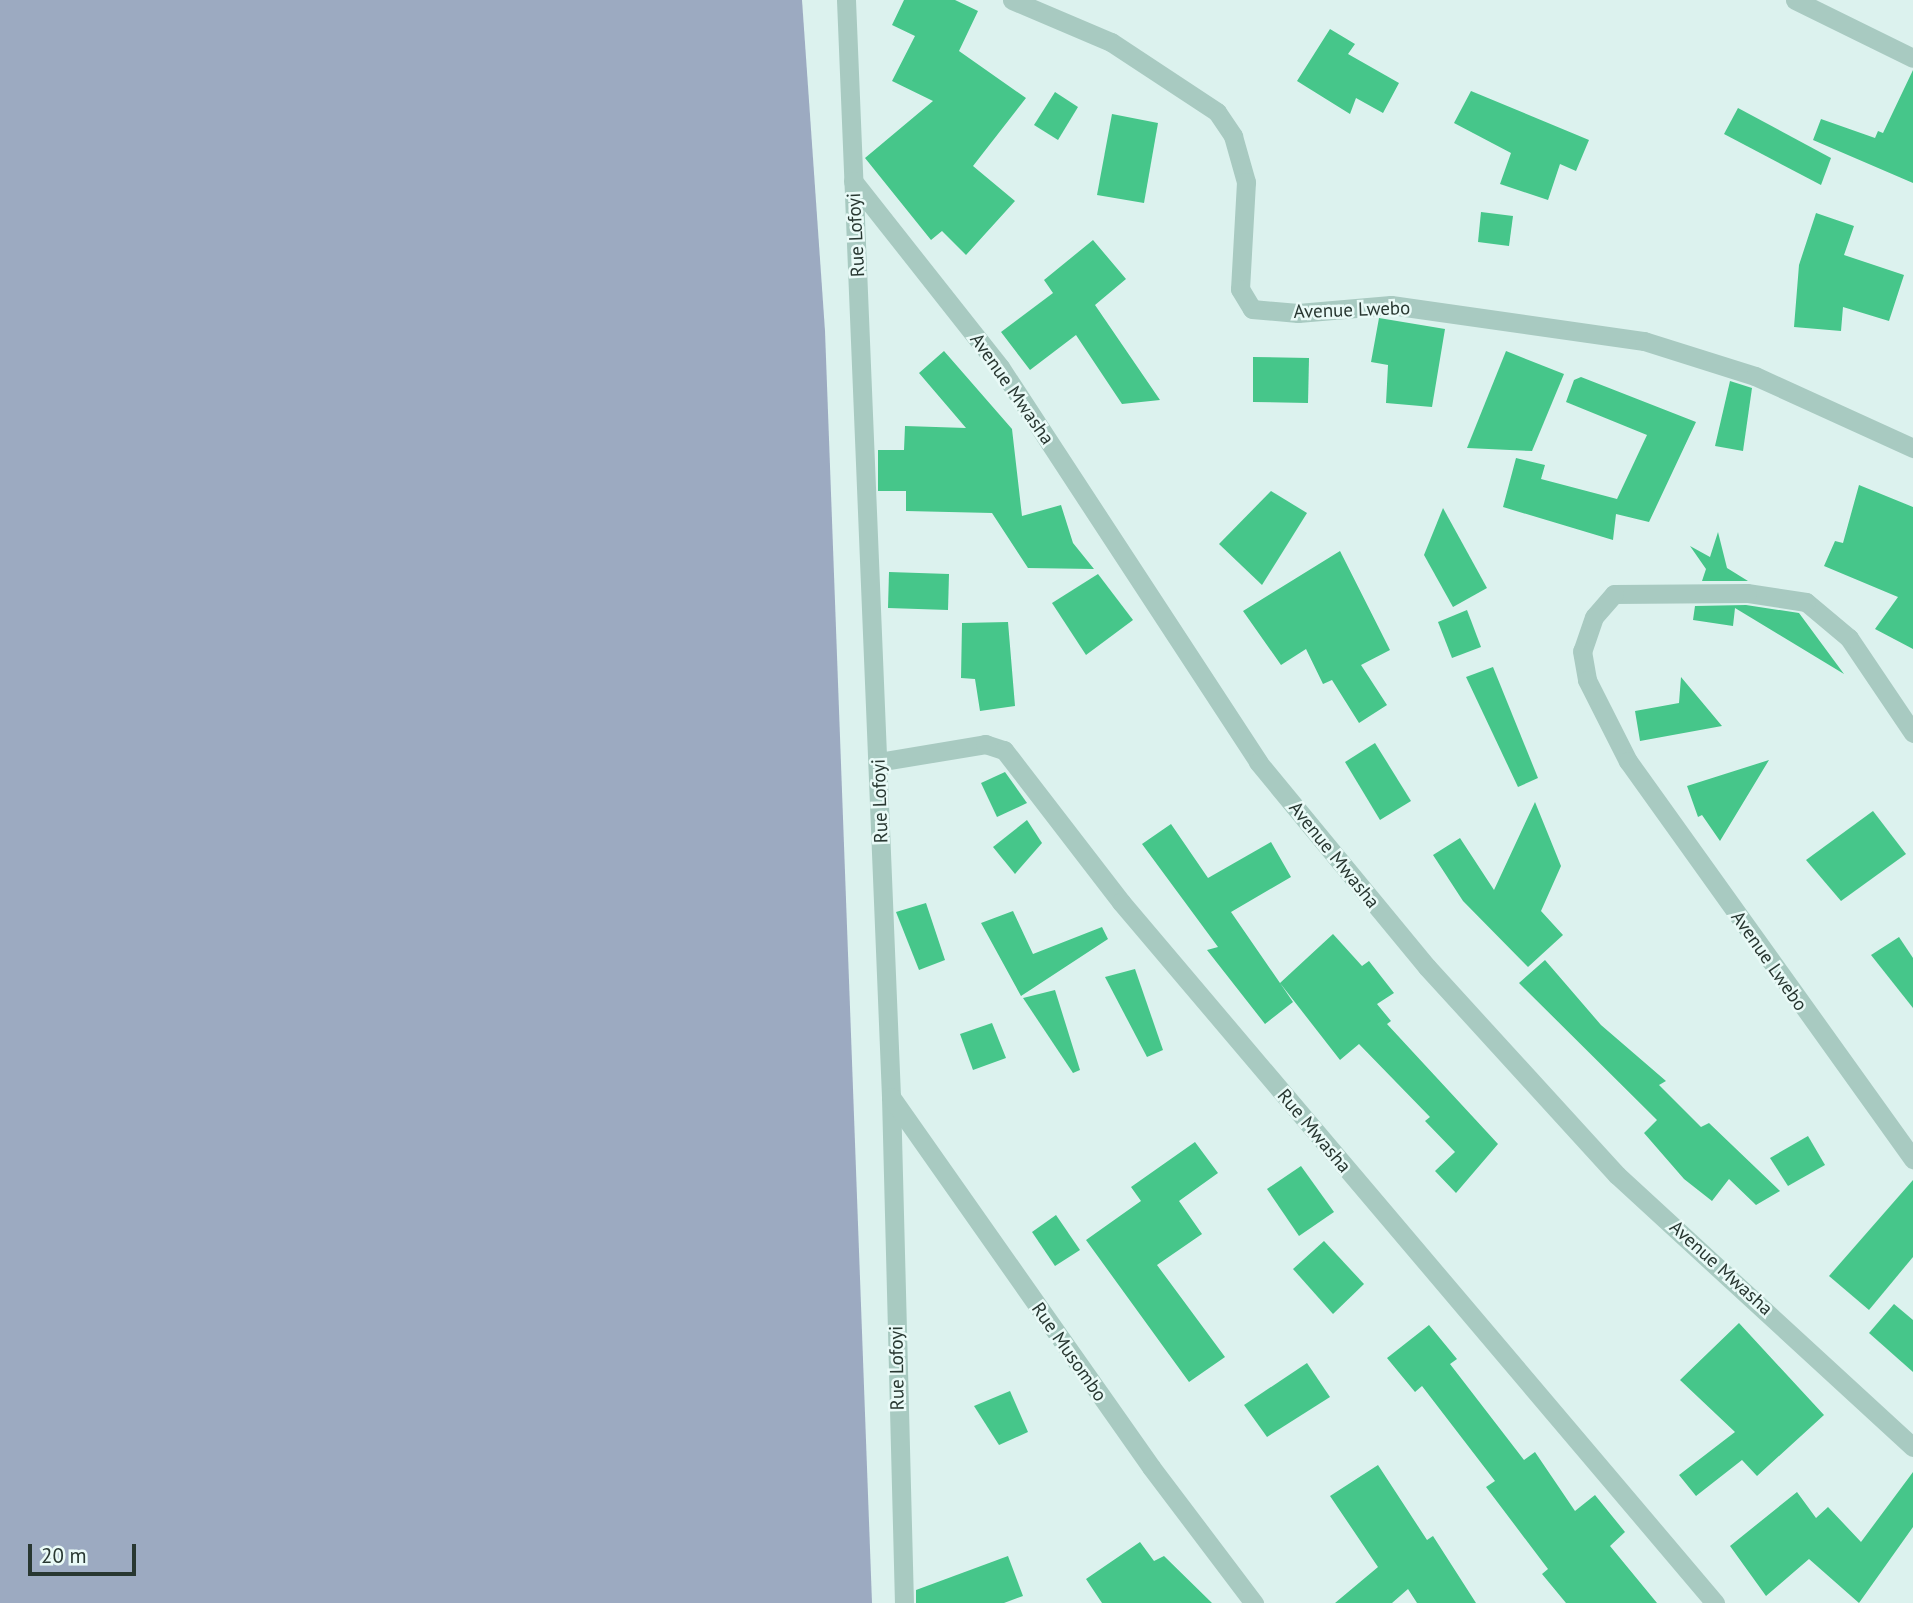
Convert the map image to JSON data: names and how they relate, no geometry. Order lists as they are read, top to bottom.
{
  "streets": {
    "street": [
      "Rue Lofoyi",
      "Avenue Lwebo",
      "Avenue Mwasha",
      "Rue Mwasha",
      "Rue Musombo"
    ]
  },
  "crossings": [
    ["Rue Lofoyi", "Avenue Mwasha"],
    ["Rue Lofoyi", "Rue Mwasha"],
    ["Rue Lofoyi", "Rue Musombo"]
  ],
  "scale_bar": "20 m"
}
